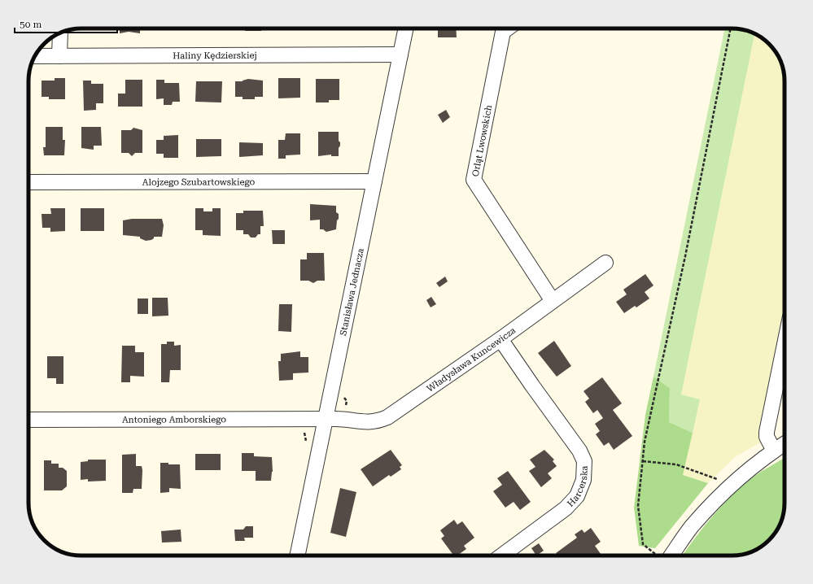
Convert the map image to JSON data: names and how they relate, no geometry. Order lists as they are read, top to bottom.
{
  "streets": {
    "street": [
      "Haliny Kędzierskiej",
      "Orląt Lwowskich",
      "Alojzego Szubartowskiego",
      "Stanisława Jednacza",
      "Władysława Kuncewicza",
      "Antoniego Amborskiego",
      "Harcerska"
    ]
  },
  "crossings": [
    ["Haliny Kędzierskiej", "Stanisława Jednacza"],
    ["Orląt Lwowskich", "Władysława Kuncewicza"],
    ["Alojzego Szubartowskiego", "Stanisława Jednacza"],
    ["Stanisława Jednacza", "Władysława Kuncewicza"],
    ["Stanisława Jednacza", "Antoniego Amborskiego"],
    ["Władysława Kuncewicza", "Antoniego Amborskiego"],
    ["Władysława Kuncewicza", "Harcerska"]
  ],
  "scale_bar": "50 m"
}
